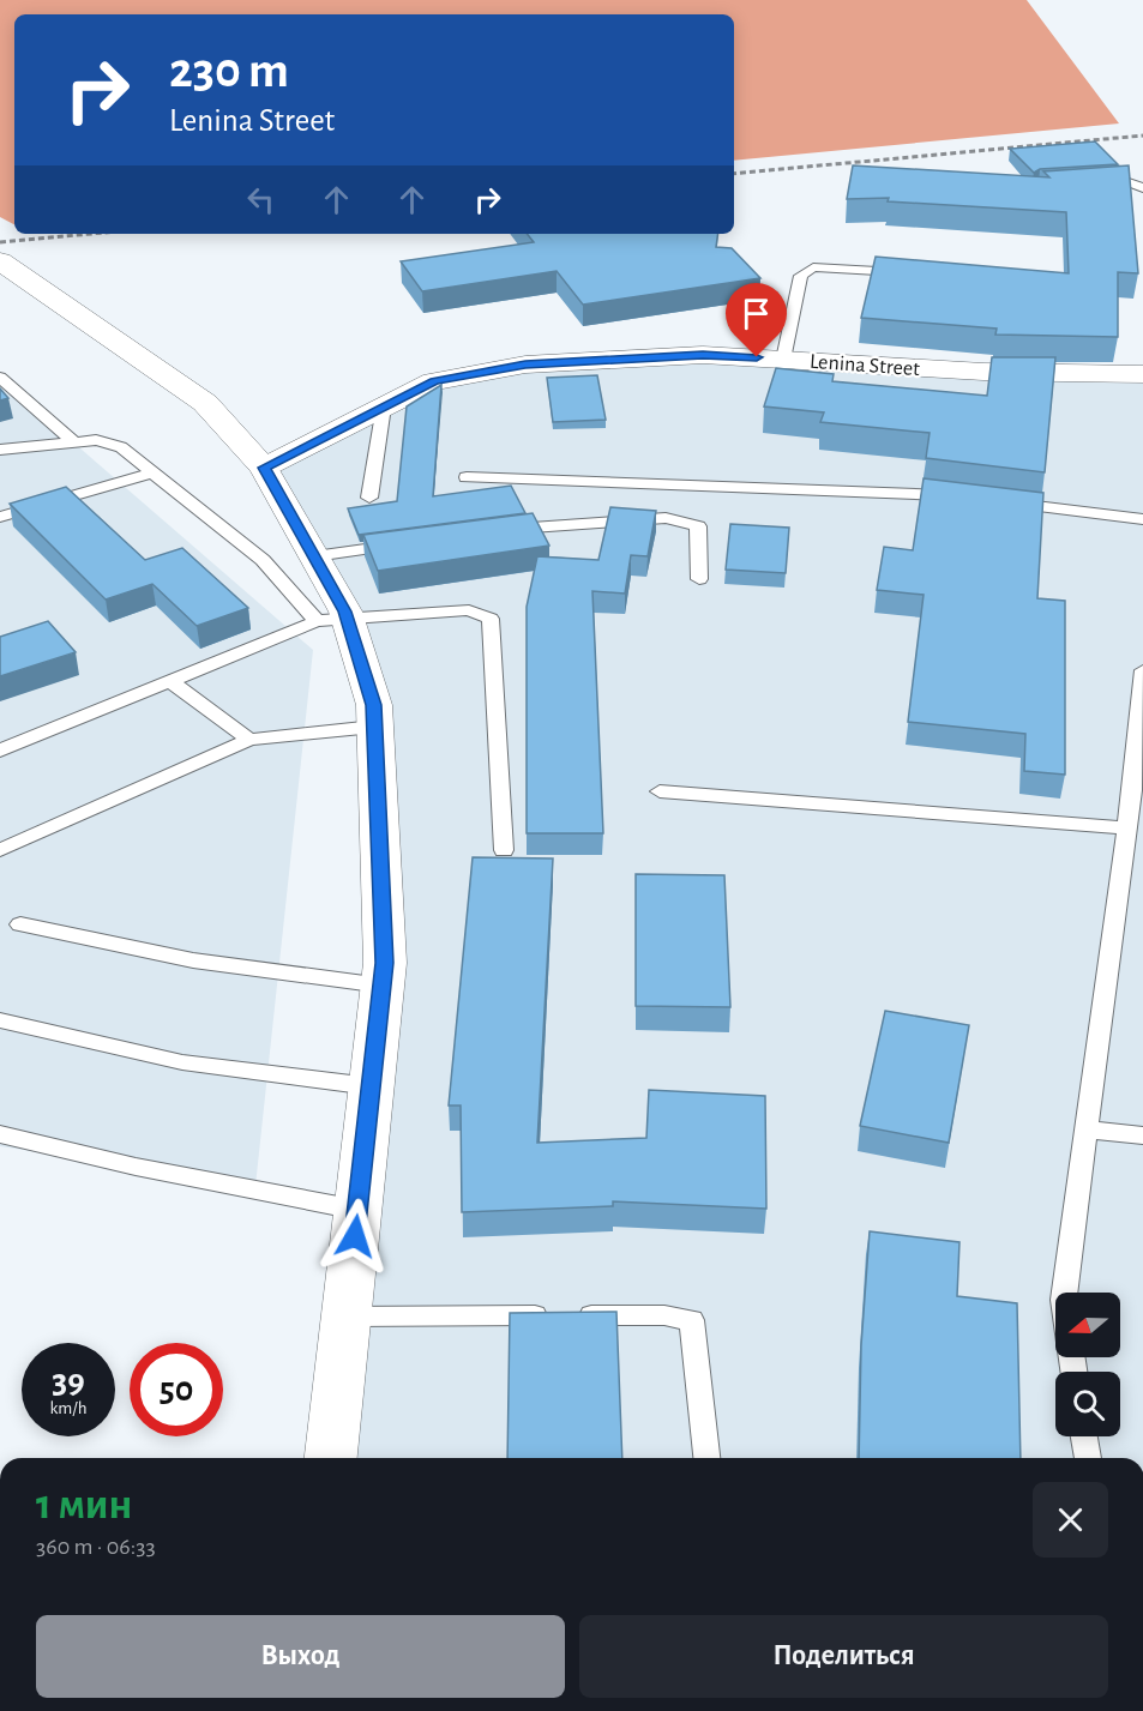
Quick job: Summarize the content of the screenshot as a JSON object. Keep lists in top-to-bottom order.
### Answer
{
  "streets": {
    "main road": ["Lenina Street"]
  },
  "north": "left",
  "page": {
    "turn": ["230 m", "Lenina Street"],
    "speed": "39 km/h",
    "limit": "50",
    "heading": ["1 мин", "360 m · 06:33"],
    "buttons": ["Выход", "Поделиться"]
  }
}
